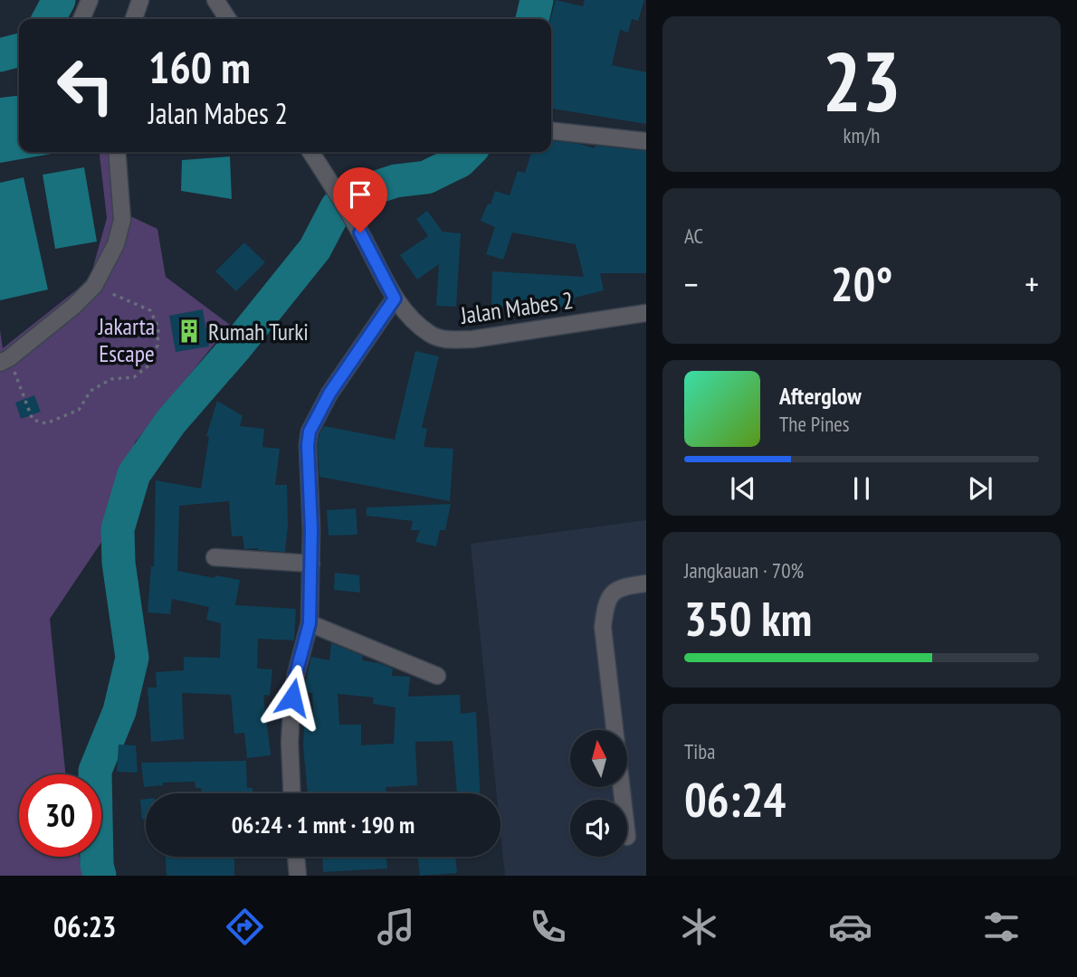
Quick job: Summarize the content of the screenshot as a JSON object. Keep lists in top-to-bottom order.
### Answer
{
  "streets": {
    "street": ["Jalan Mabes 2"]
  },
  "parks": ["Jakarta Escape"],
  "places": {
    "building": ["Rumah Turki"]
  },
  "north": "top",
  "page": {
    "tile": [
      ["23", "km/h"],
      "AC",
      ["Jangkauan · 70%", "350 km"],
      ["Tiba", "06:24"]
    ],
    "turn": ["160 m", "Jalan Mabes 2"],
    "heat": ["−", "20°", "+"],
    "song": ["Afterglow", "The Pines"],
    "limit": "30",
    "trip": "06:24 · 1 mnt · 190 m",
    "tabs": "06:23"
  }
}
